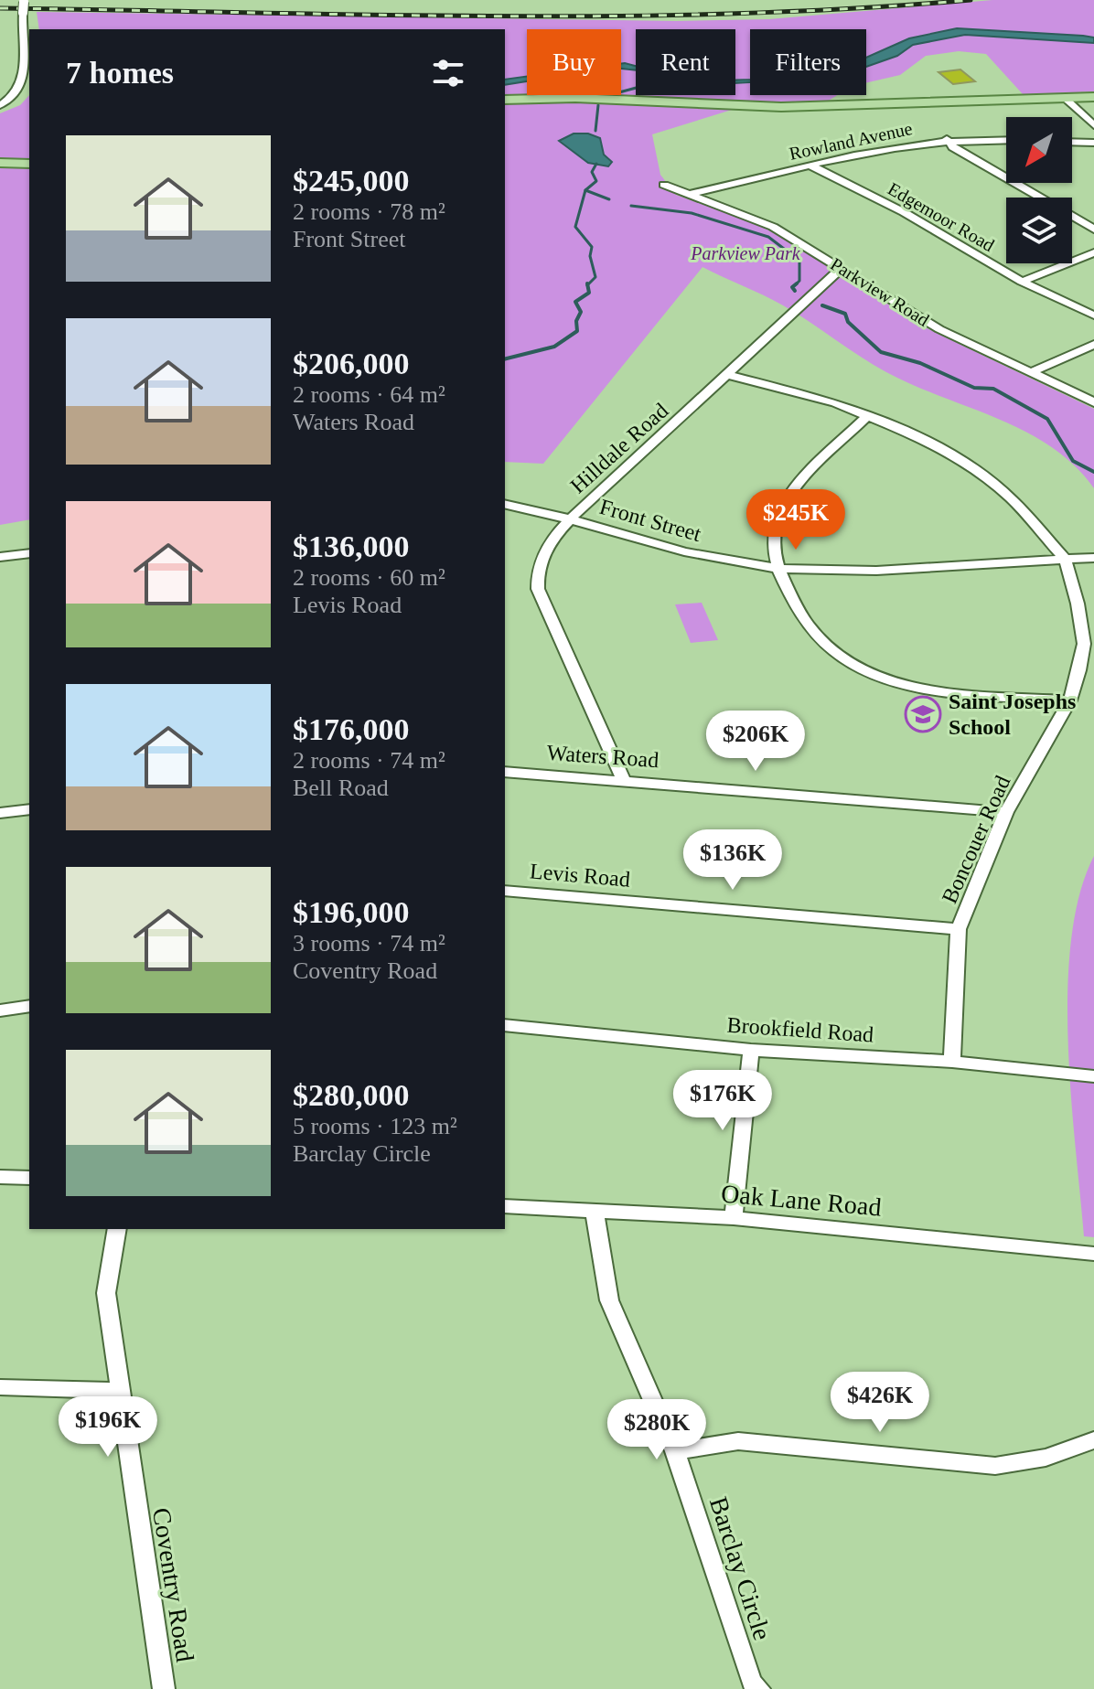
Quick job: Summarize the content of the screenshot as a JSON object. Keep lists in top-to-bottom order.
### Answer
{
  "streets": {
    "street": [
      "Rowland Avenue",
      "Edgemoor Road",
      "Parkview Road",
      "Hilldale Road",
      "Front Street",
      "Waters Road",
      "Boncouer Road",
      "Levis Road",
      "Brookfield Road",
      "Oak Lane Road",
      "Barclay Circle",
      "Coventry Road"
    ]
  },
  "crossings": [
    ["Rowland Avenue", "Edgemoor Road"],
    ["Rowland Avenue", "Parkview Road"],
    ["Parkview Road", "Hilldale Road"],
    ["Hilldale Road", "Front Street"],
    ["Hilldale Road", "Waters Road"],
    ["Hilldale Road", "Boncouer Road"],
    ["Front Street", "Boncouer Road"],
    ["Waters Road", "Boncouer Road"],
    ["Boncouer Road", "Levis Road"],
    ["Boncouer Road", "Brookfield Road"],
    ["Oak Lane Road", "Barclay Circle"]
  ],
  "parks": ["Parkview Park"],
  "places": {
    "school or university": ["Saint Josephs School"]
  },
  "north": "bottom left",
  "page": {
    "chip": ["Buy", "Rent", "Filters"],
    "heading": "7 homes",
    "list": [
      {
        "name": "$245,000",
        "note": "2 rooms · 78 m² · Front Street"
      },
      {
        "name": "$206,000",
        "note": "2 rooms · 64 m² · Waters Road"
      },
      {
        "name": "$136,000",
        "note": "2 rooms · 60 m² · Levis Road"
      },
      {
        "name": "$176,000",
        "note": "2 rooms · 74 m² · Bell Road"
      },
      {
        "name": "$196,000",
        "note": "3 rooms · 74 m² · Coventry Road"
      },
      {
        "name": "$280,000",
        "note": "5 rooms · 123 m² · Barclay Circle"
      }
    ],
    "price": [
      "$245K",
      "$206K",
      "$136K",
      "$176K",
      "$426K",
      "$196K",
      "$280K"
    ]
  }
}
